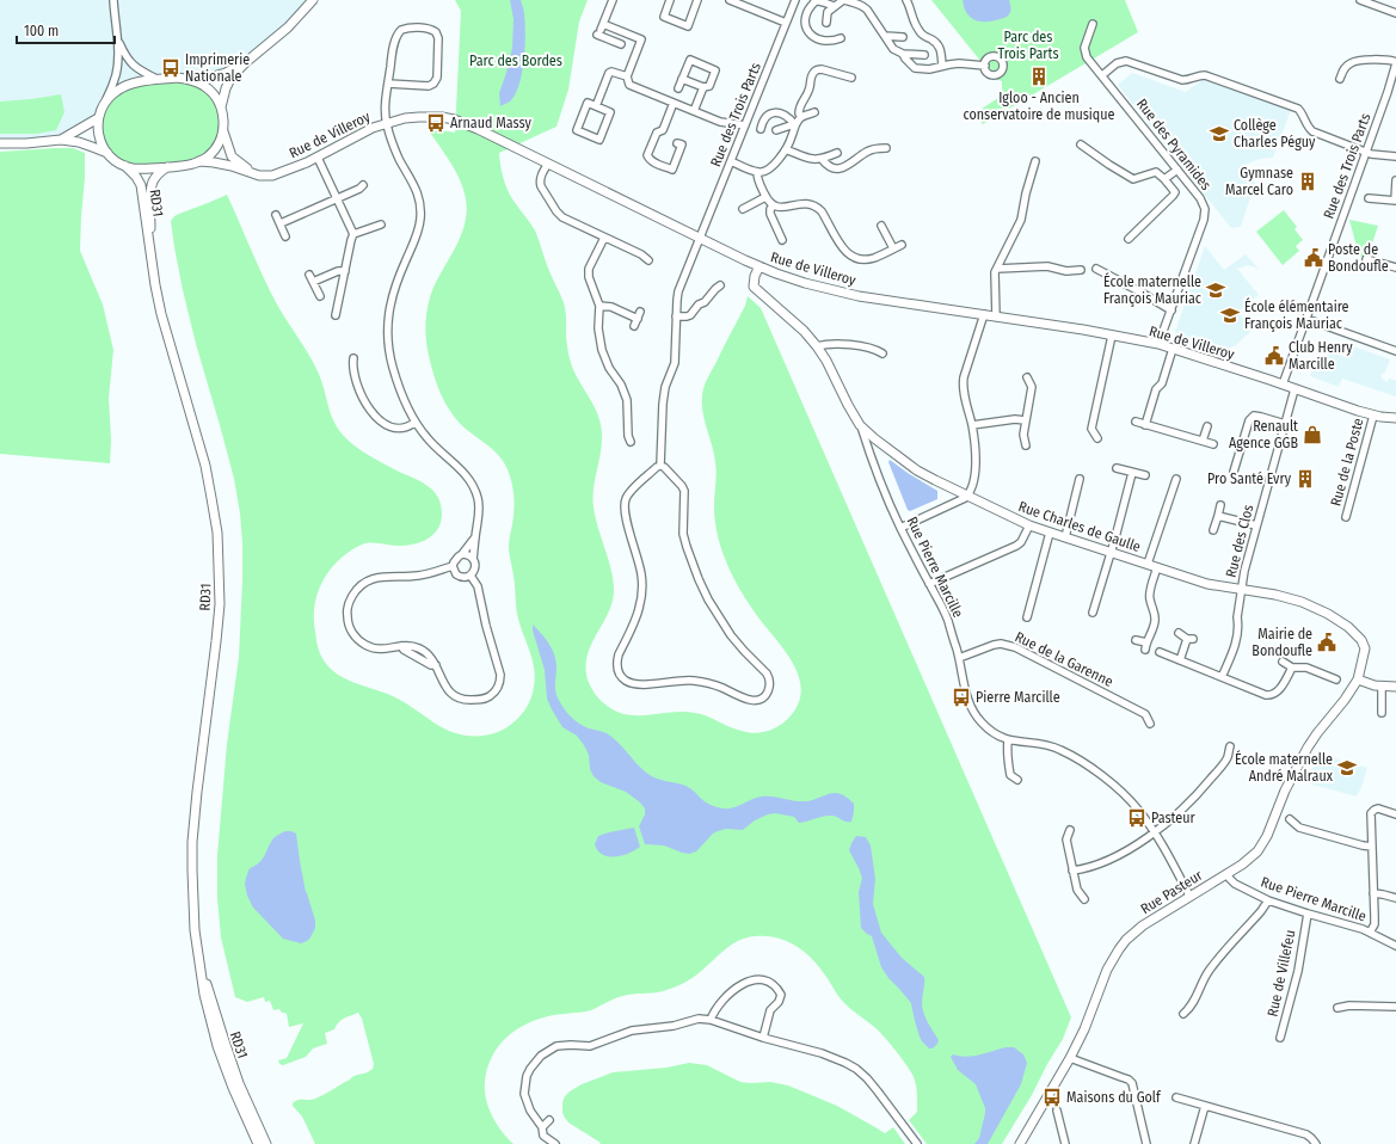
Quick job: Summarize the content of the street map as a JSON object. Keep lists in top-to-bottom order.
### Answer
{
  "streets": {
    "street": [
      "Rue des Trois Parts",
      "Rue de Villeroy",
      "Rue des Pyramides",
      "RD31",
      "Rue de la Poste",
      "Rue Charles de Gaulle",
      "Rue des Clos",
      "Rue Pierre Marcille",
      "Rue de la Garenne",
      "Rue Pasteur",
      "Rue de Villefeu"
    ]
  },
  "crossings": [
    ["Rue des Trois Parts", "Rue de Villeroy"],
    ["Rue de Villeroy", "Rue des Pyramides"],
    ["Rue de Villeroy", "RD31"],
    ["Rue de Villeroy", "Rue de la Poste"],
    ["Rue de Villeroy", "Rue Charles de Gaulle"],
    ["Rue de Villeroy", "Rue des Clos"],
    ["Rue Charles de Gaulle", "Rue des Clos"],
    ["Rue Charles de Gaulle", "Rue Pierre Marcille"],
    ["Rue Charles de Gaulle", "Rue Pasteur"],
    ["Rue Pierre Marcille", "Rue de la Garenne"],
    ["Rue Pierre Marcille", "Rue Pasteur"],
    ["Rue Pierre Marcille", "Rue de Villefeu"]
  ],
  "parks": ["Parc des Trois Parts", "Parc des Bordes"],
  "places": {
    "bus stop": [
      "Imprimerie Nationale",
      "Arnaud Massy",
      "Pierre Marcille",
      "Pasteur",
      "Maisons du Golf"
    ],
    "building": ["Igloo - Ancien conservatoire de musique", "Gymnase Marcel Caro", "Pro Santé Evry"],
    "school or university": [
      "Collège Charles Péguy",
      "École maternelle François Mauriac",
      "École élémentaire François Mauriac",
      "École maternelle André Malraux"
    ],
    "public building": ["Poste de Bondoufle", "Club Henry Marcille", "Mairie de Bondoufle"],
    "shop": ["Renault Agence GGB"]
  },
  "scale_bar": "100 m"
}
